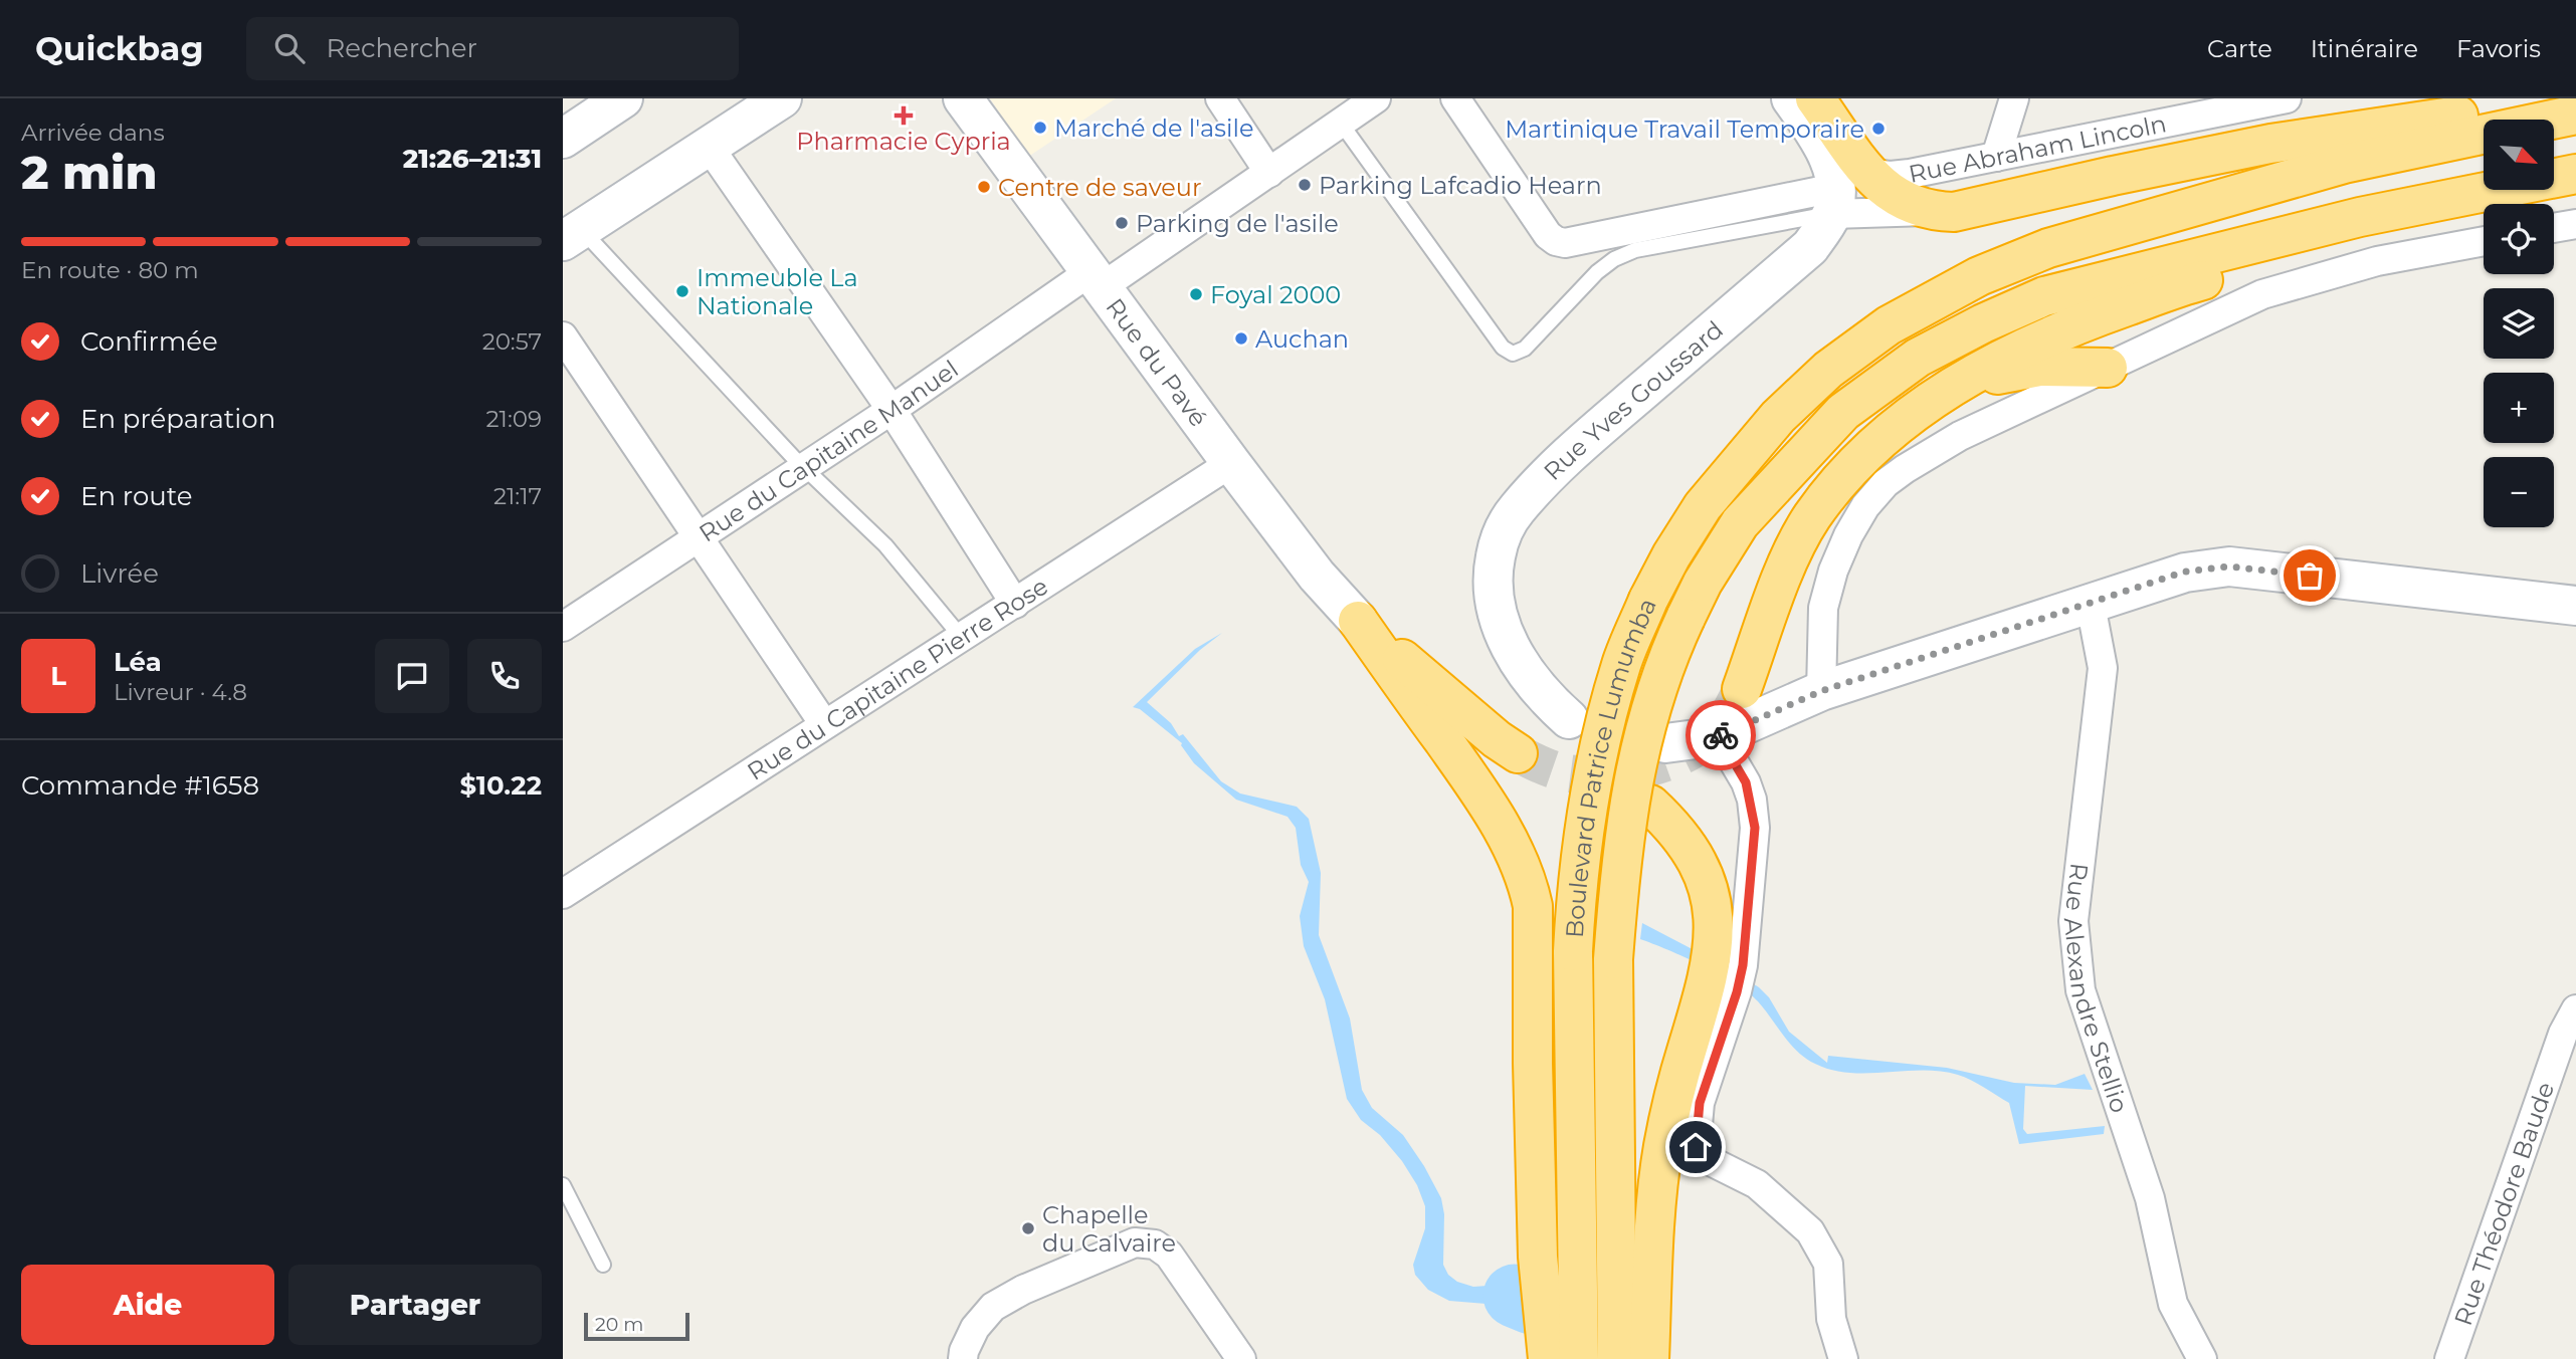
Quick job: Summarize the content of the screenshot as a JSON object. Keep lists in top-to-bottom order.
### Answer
{
  "streets": {
    "highway": ["Boulevard Patrice Lumumba"],
    "main road": ["Rue du Pavé", "Rue Yves Goussard"],
    "street": [
      "Rue Abraham Lincoln",
      "Rue du Capitaine Manuel",
      "Rue du Capitaine Pierre Rose",
      "Rue Alexandre Stellio",
      "Rue Théodore Baude"
    ]
  },
  "crossings": [
    ["Rue Abraham Lincoln", "Rue Yves Goussard"],
    ["Rue du Pavé", "Rue du Capitaine Manuel"],
    ["Rue du Pavé", "Rue du Capitaine Pierre Rose"]
  ],
  "places": {
    "health": ["Pharmacie Cypria"],
    "other": [
      "Marché de l'asile",
      "Martinique Travail Temporaire",
      "Parking Lafcadio Hearn",
      "Centre de saveur",
      "Parking de l'asile",
      "Immeuble La Nationale",
      "Foyal 2000",
      "Auchan",
      "Chapelle du Calvaire"
    ]
  },
  "scale_bar": "20 m",
  "north": "bottom right",
  "page": {
    "header": "Quickbag",
    "search": "Rechercher",
    "nav": ["Carte", "Itinéraire", "Favoris"],
    "heading": ["2 min", "Arrivée dans", "21:26–21:31"],
    "panel": [
      "Léa",
      "Livreur · 4.8",
      "Commande #1658",
      "$10.22"
    ],
    "map_buttons": ["+", "−"],
    "bar": "En route · 80 m",
    "list": [
      ["Confirmée", "20:57"],
      ["En préparation", "21:09"],
      ["En route", "21:17"],
      "Livrée"
    ],
    "round": "L",
    "buttons": ["Aide", "Partager"],
    "scale": "20 m"
  }
}
